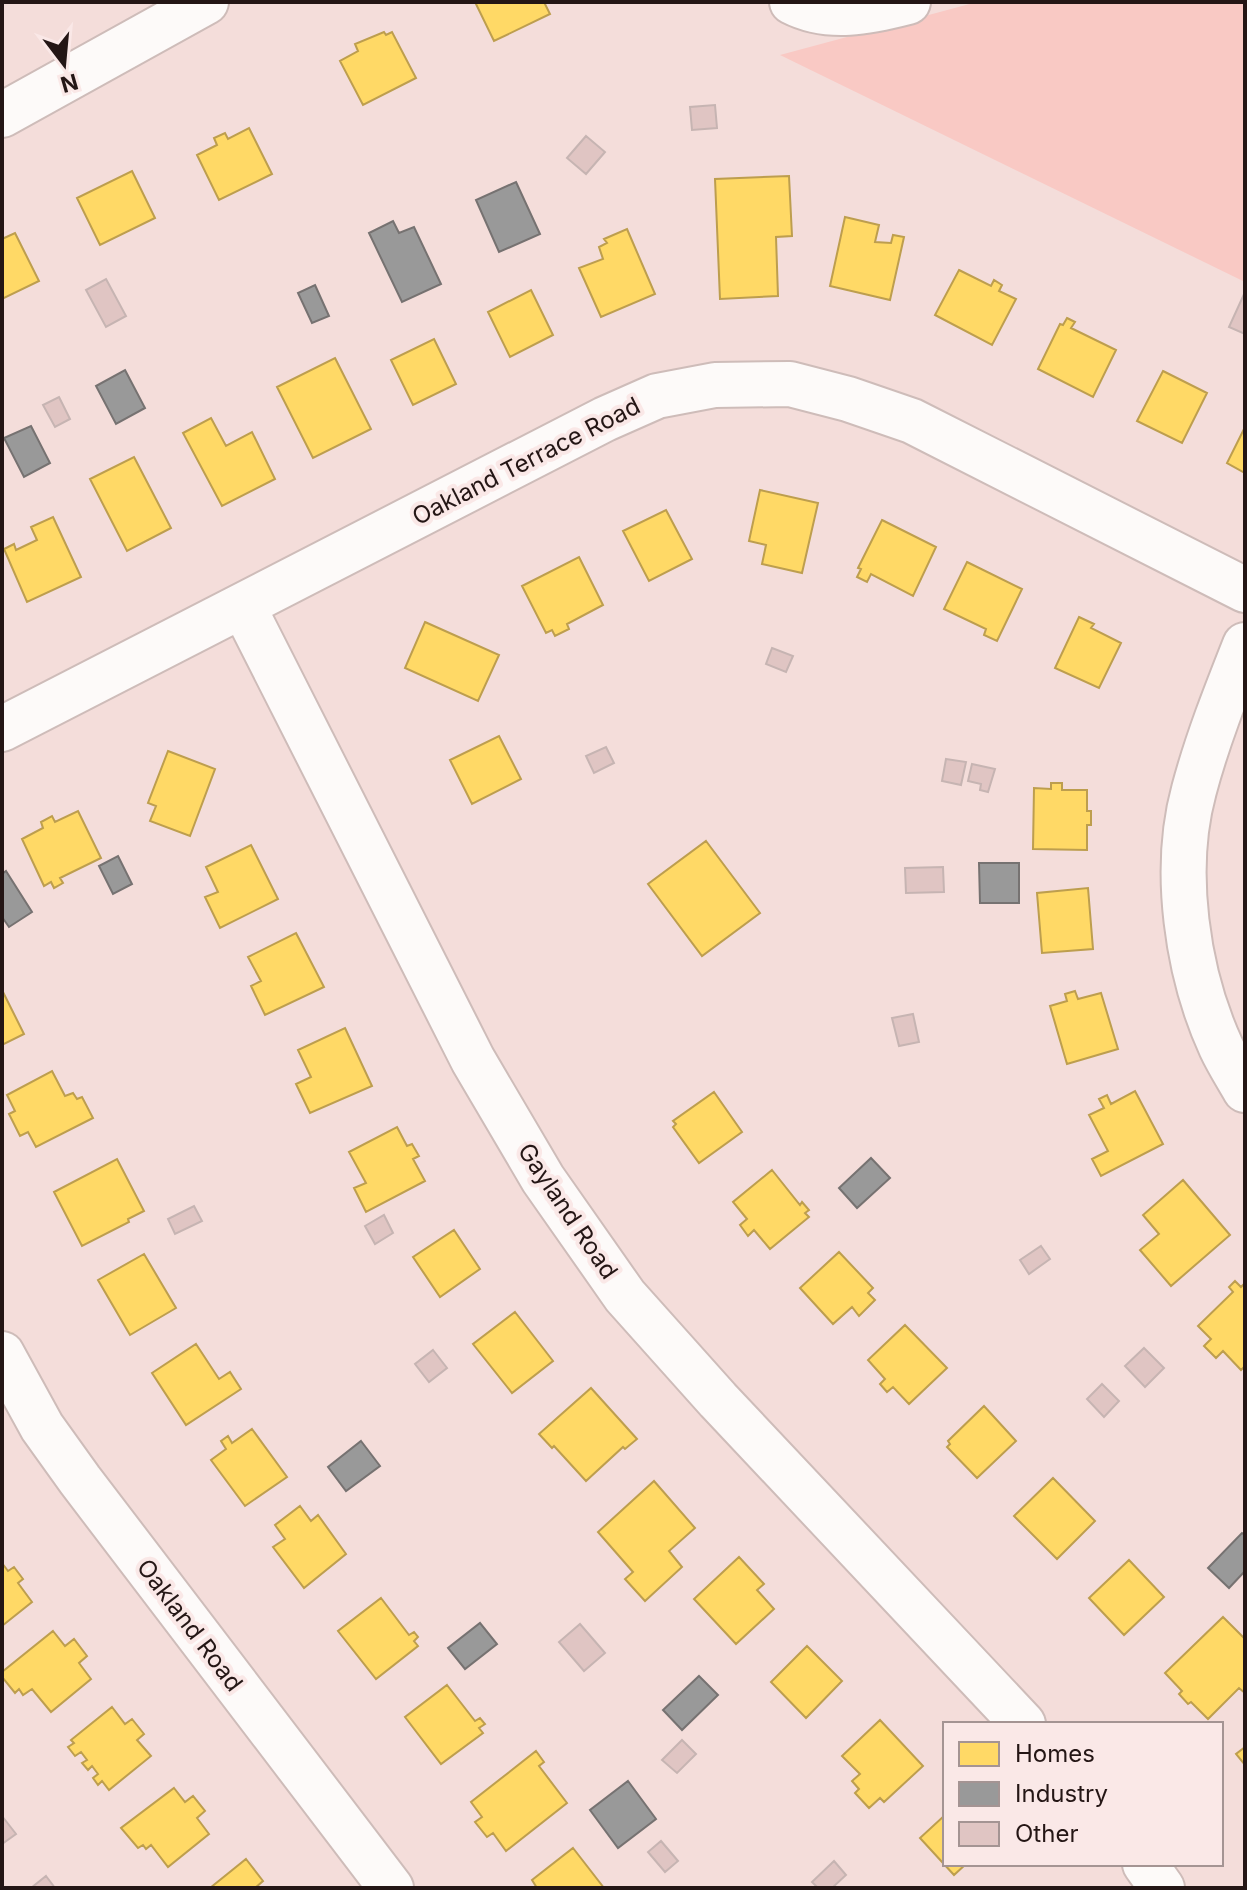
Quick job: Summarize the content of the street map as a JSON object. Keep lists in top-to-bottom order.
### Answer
{
  "streets": {
    "street": ["Oakland Terrace Road", "Gayland Road", "Oakland Road"]
  },
  "crossings": [
    ["Oakland Terrace Road", "Gayland Road"]
  ],
  "legend": ["Homes", "Industry", "Other"],
  "north": "bottom"
}
